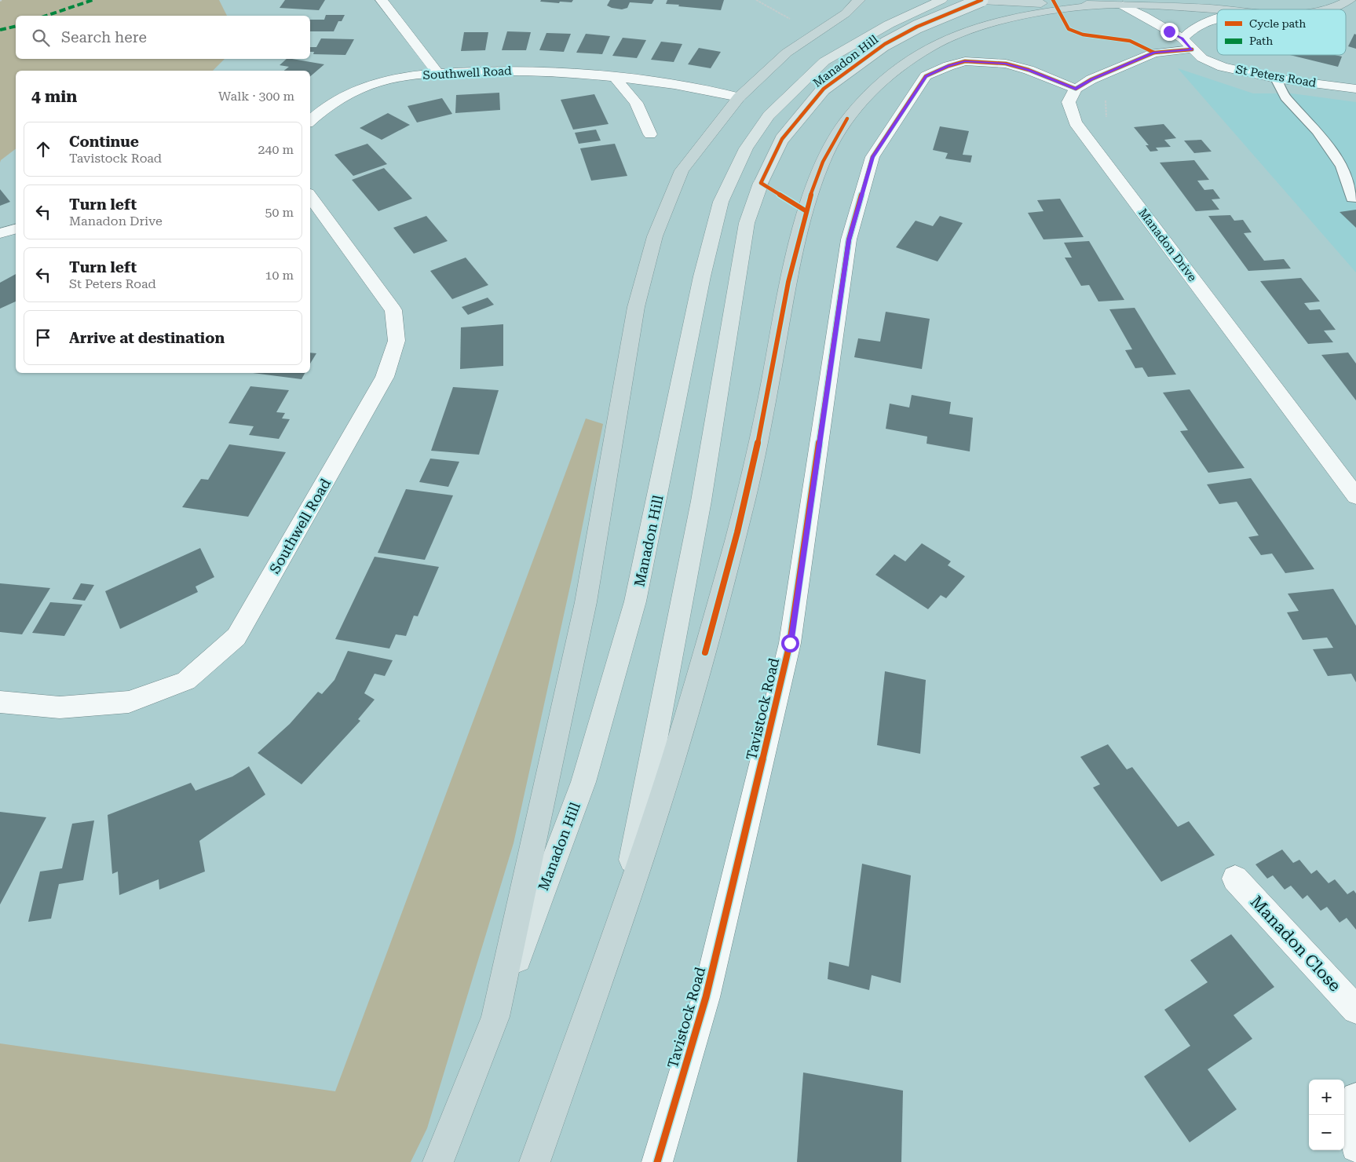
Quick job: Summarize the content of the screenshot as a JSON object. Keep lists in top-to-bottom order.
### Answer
{
  "streets": {
    "highway": ["Manadon Hill"],
    "street": [
      "Southwell Road",
      "St Peters Road",
      "Manadon Drive",
      "Tavistock Road",
      "Manadon Close"
    ]
  },
  "crossings": [
    ["Manadon Drive", "Tavistock Road"]
  ],
  "legend": ["Cycle path", "Path"],
  "page": {
    "search": "Search here",
    "heading": ["4 min", "Walk · 300 m"],
    "list": [
      ["Continue", "Tavistock Road", "240 m"],
      ["Turn left", "Manadon Drive", "50 m"],
      ["Turn left", "St Peters Road", "10 m"],
      "Arrive at destination"
    ],
    "map_buttons": ["+", "−"]
  }
}
